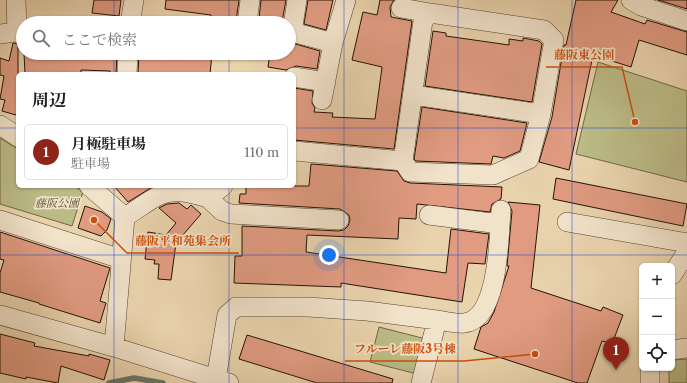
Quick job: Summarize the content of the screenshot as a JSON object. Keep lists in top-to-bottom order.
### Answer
{
  "parks": ["藤阪公園"],
  "places": ["藤阪東公園", "藤阪平和苑集会所", "フルーレ藤阪3号棟"],
  "page": {
    "search": "ここで検索",
    "heading": "周辺",
    "list": [
      {
        "mark": "1",
        "name": "月極駐車場",
        "note": "駐車場",
        "value": "110 m"
      }
    ],
    "map_buttons": ["+", "−"],
    "pins": "1"
  }
}
